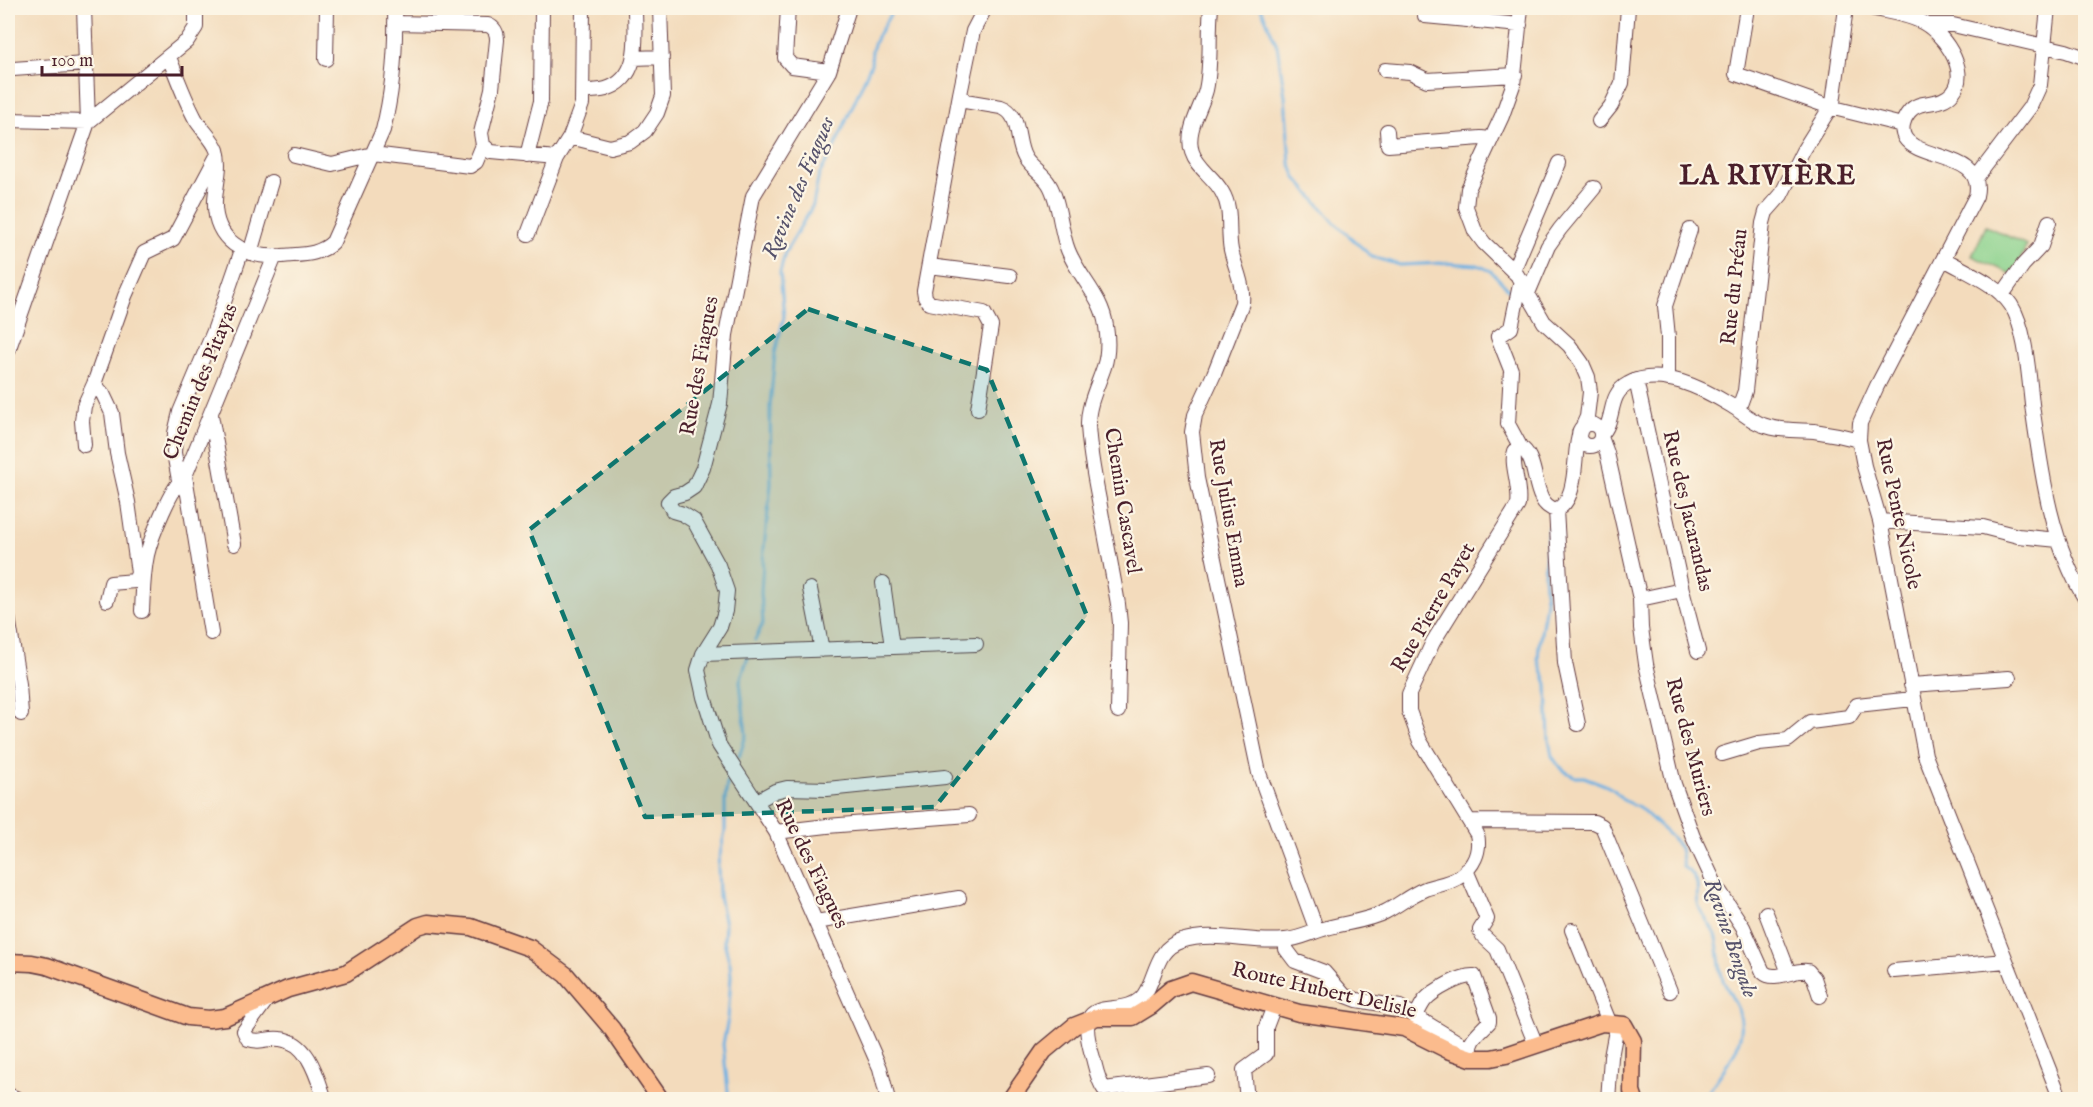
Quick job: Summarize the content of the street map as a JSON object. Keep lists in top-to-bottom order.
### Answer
{
  "streets": {
    "main road": ["Route Hubert Delisle"],
    "street": [
      "Rue du Préau",
      "Rue des Fiagues",
      "Chemin des Pitayas",
      "Chemin Cascavel",
      "Rue des Jacarandas",
      "Rue Julius Emma",
      "Rue Pente Nicole",
      "Rue Pierre Payet",
      "Rue des Muriers"
    ]
  },
  "districts": ["LA RIVIÈRE"],
  "water": ["Ravine des Fiagues", "Ravine Bengale"],
  "scale_bar": "100 m"
}
